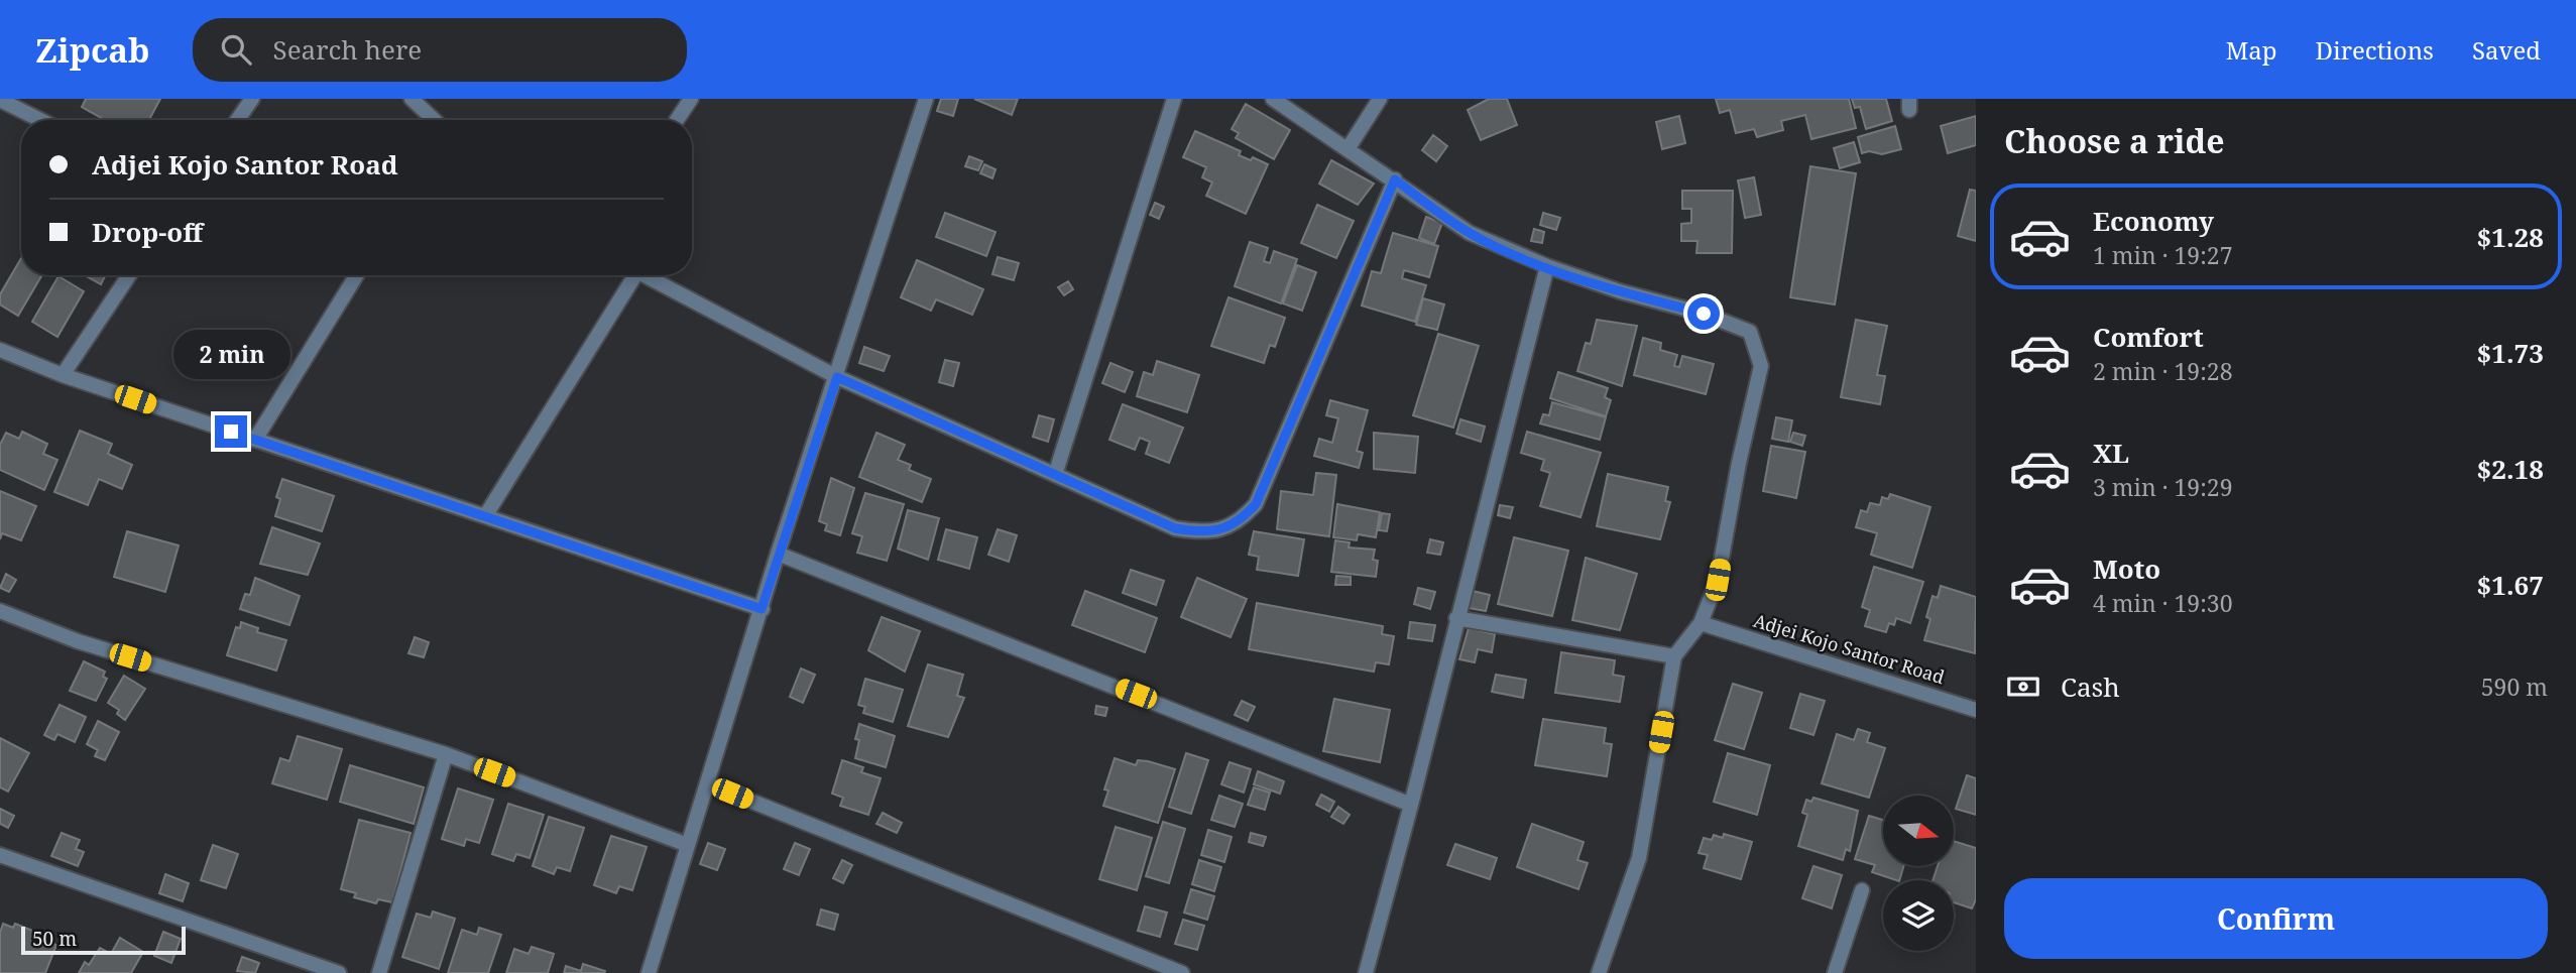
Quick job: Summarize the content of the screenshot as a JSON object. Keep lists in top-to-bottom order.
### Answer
{
  "streets": {
    "street": ["Adjei Kojo Santor Road"]
  },
  "scale_bar": "50 m",
  "north": "right",
  "page": {
    "header": "Zipcab",
    "search": "Search here",
    "nav": ["Map", "Directions", "Saved"],
    "heading": "Choose a ride",
    "banner": ["Adjei Kojo Santor Road", "Drop-off"],
    "list": [
      {
        "name": "Economy",
        "note": "1 min · 19:27",
        "value": "$1.28"
      },
      {
        "name": "Comfort",
        "note": "2 min · 19:28",
        "value": "$1.73"
      },
      {
        "name": "XL",
        "note": "3 min · 19:29",
        "value": "$2.18"
      },
      {
        "name": "Moto",
        "note": "4 min · 19:30",
        "value": "$1.67"
      }
    ],
    "bubble": "2 min",
    "pay": ["Cash", "590 m"],
    "buttons": "Confirm",
    "scale": "50 m"
  }
}
